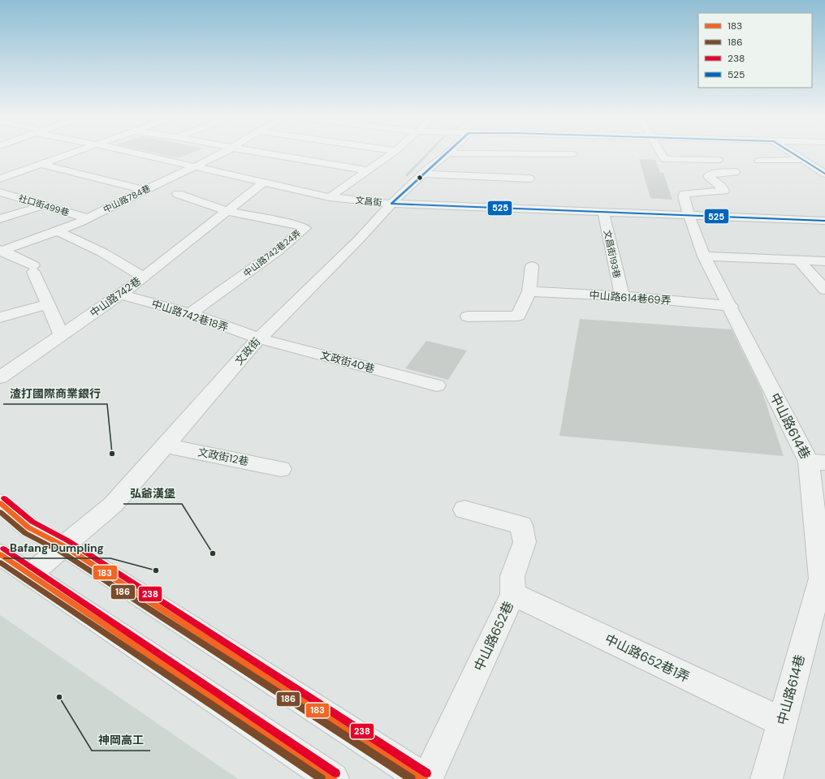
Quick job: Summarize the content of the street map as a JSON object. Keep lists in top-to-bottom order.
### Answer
{
  "streets": {
    "street": [
      "中山路784巷",
      "文昌街",
      "社口街499巷",
      "中山路742巷24弄",
      "文昌街193巷",
      "中山路742巷",
      "中山路614巷69弄",
      "中山路742巷18弄",
      "文政街",
      "文政街40巷",
      "中山路614巷",
      "文政街12巷",
      "中山路652巷",
      "中山路652巷1弄"
    ]
  },
  "crossings": [
    ["中山路784巷", "文昌街"],
    ["中山路784巷", "社口街499巷"],
    ["文昌街", "文昌街193巷"],
    ["文昌街", "中山路742巷"],
    ["文昌街", "文政街"],
    ["文昌街", "中山路614巷"],
    ["中山路742巷24弄", "中山路742巷"],
    ["中山路742巷24弄", "中山路742巷18弄"],
    ["文昌街193巷", "中山路614巷69弄"],
    ["中山路742巷", "中山路742巷18弄"],
    ["中山路614巷69弄", "中山路614巷"],
    ["中山路742巷18弄", "文政街"],
    ["中山路742巷18弄", "文政街40巷"],
    ["文政街", "文政街40巷"],
    ["文政街", "文政街12巷"],
    ["中山路614巷", "中山路652巷1弄"],
    ["中山路652巷", "中山路652巷1弄"]
  ],
  "places": [
    "渣打國際商業銀行",
    "弘爺漢堡",
    "Bafang Dumpling",
    "神岡高工"
  ],
  "lines": [
    "transit line 525",
    "transit line 238",
    "transit line 183",
    "transit line 186"
  ],
  "legend": [
    "183",
    "186",
    "238",
    "525"
  ]
}
